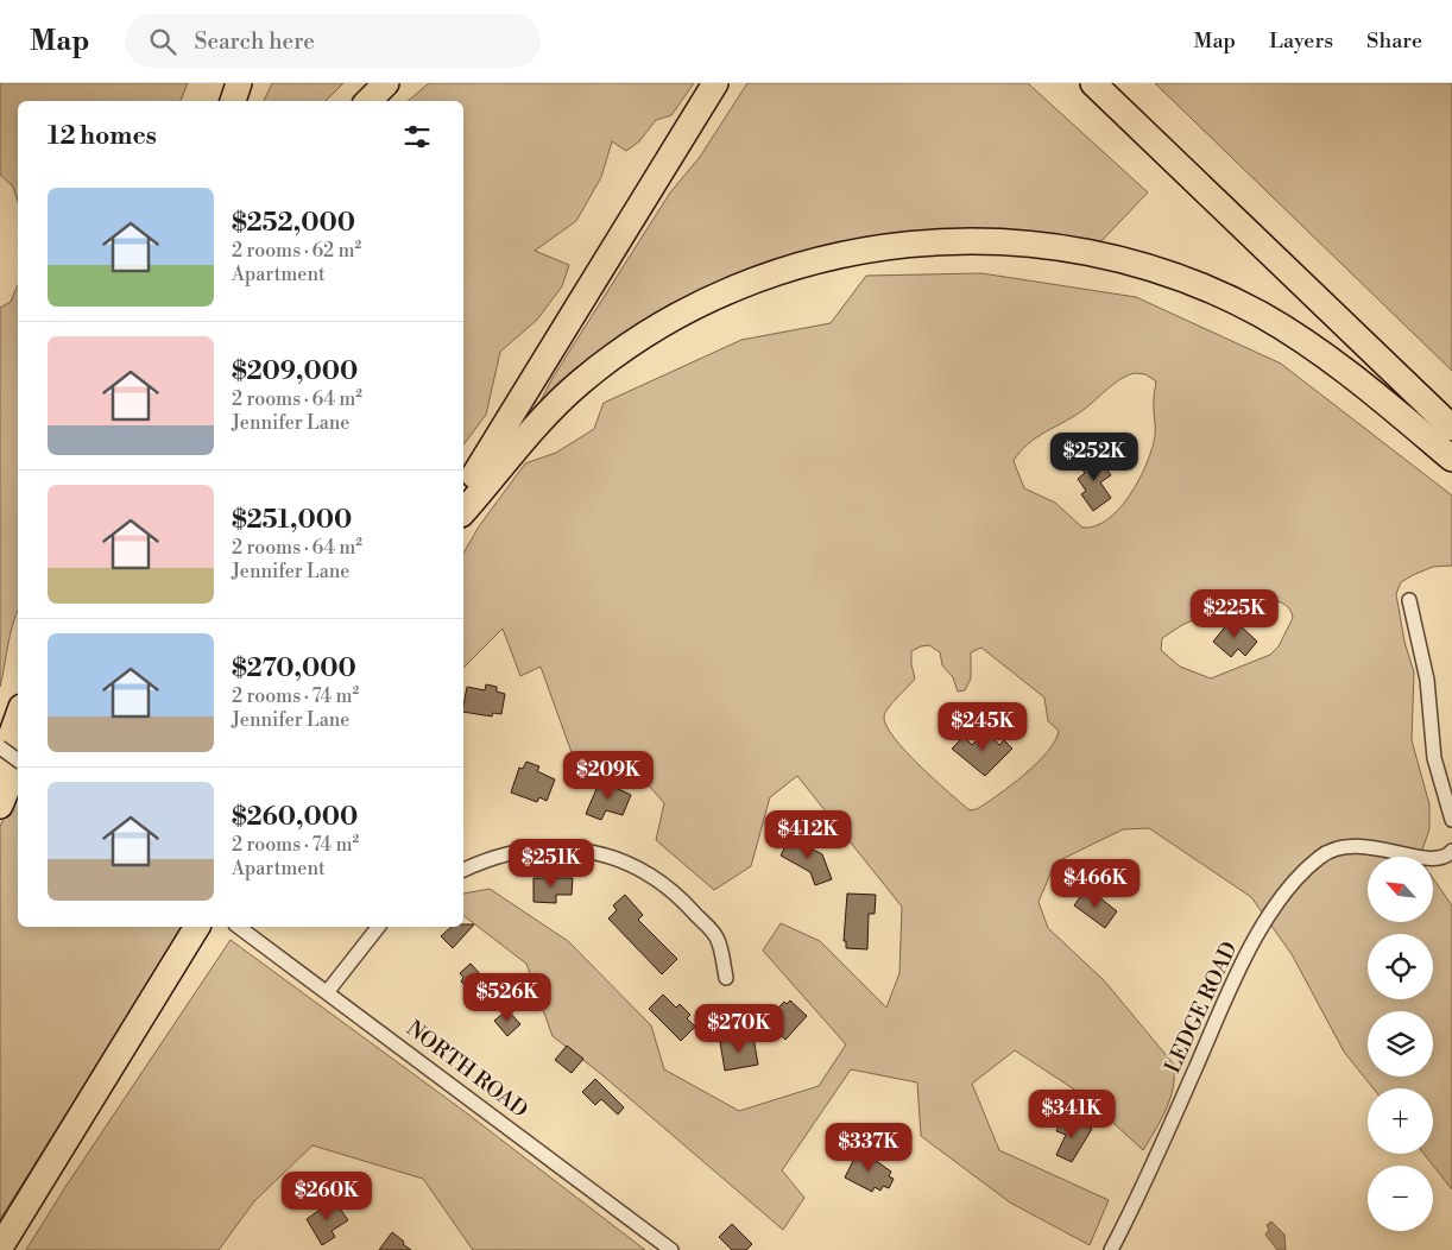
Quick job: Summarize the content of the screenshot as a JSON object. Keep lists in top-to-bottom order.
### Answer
{
  "streets": {
    "street": ["LEDGE ROAD", "NORTH ROAD"]
  },
  "north": "top left",
  "page": {
    "header": "Map",
    "search": "Search here",
    "nav": ["Map", "Layers", "Share"],
    "heading": "12 homes",
    "list": [
      {
        "name": "$252,000",
        "note": "2 rooms · 62 m² · Apartment"
      },
      {
        "name": "$209,000",
        "note": "2 rooms · 64 m² · Jennifer Lane"
      },
      {
        "name": "$251,000",
        "note": "2 rooms · 64 m² · Jennifer Lane"
      },
      {
        "name": "$270,000",
        "note": "2 rooms · 74 m² · Jennifer Lane"
      },
      {
        "name": "$260,000",
        "note": "2 rooms · 74 m² · Apartment"
      }
    ],
    "price": [
      "$252K",
      "$225K",
      "$245K",
      "$209K",
      "$412K",
      "$251K",
      "$466K",
      "$526K",
      "$270K",
      "$341K",
      "$337K",
      "$260K"
    ],
    "map_buttons": ["+", "−"]
  }
}
